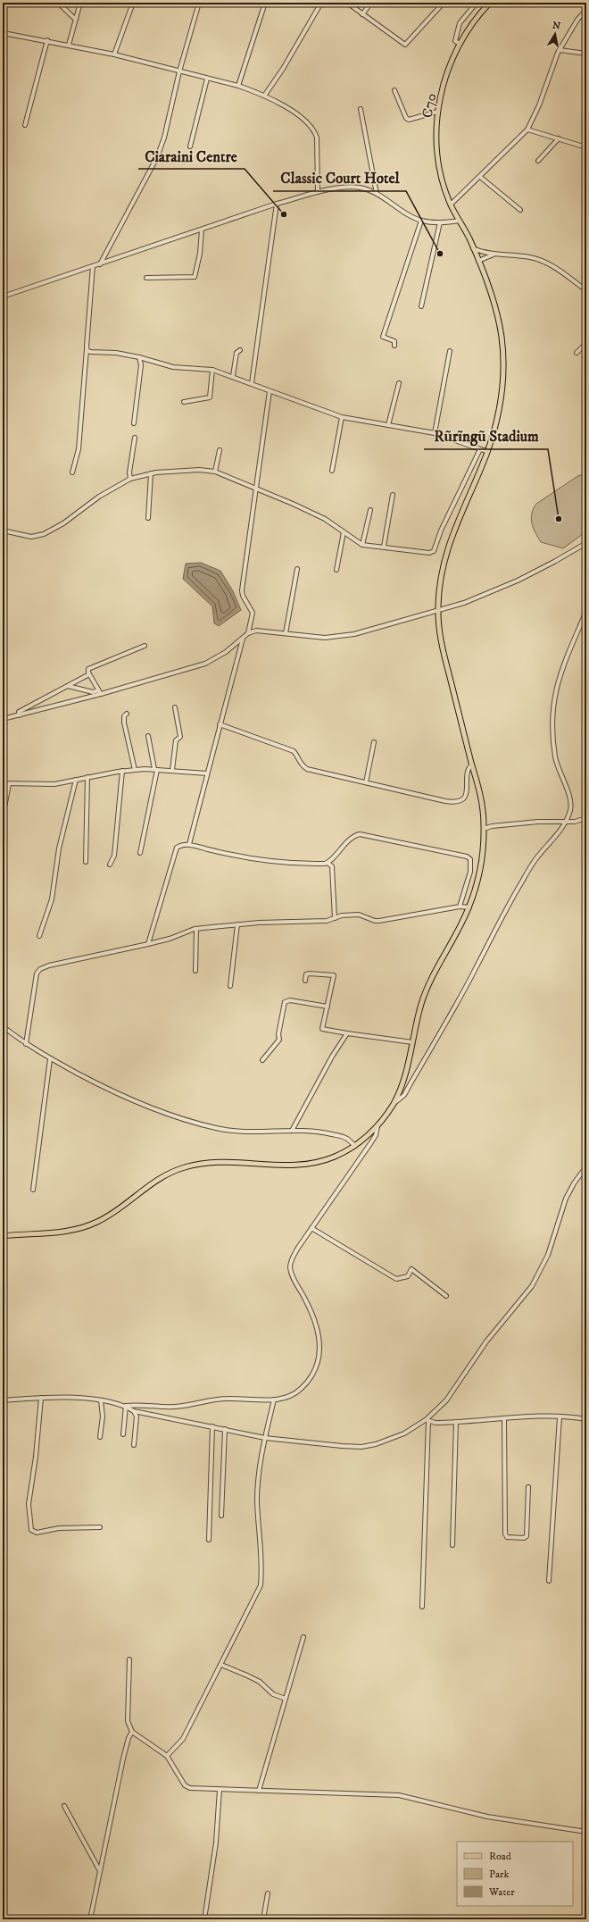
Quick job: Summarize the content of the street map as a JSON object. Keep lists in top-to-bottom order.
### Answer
{
  "streets": {
    "main road": ["C70"]
  },
  "places": ["Ciaraini Centre", "Classic Court Hotel", "Rũrĩngũ Stadium"],
  "legend": ["Road", "Park", "Water"],
  "north": "top"
}
